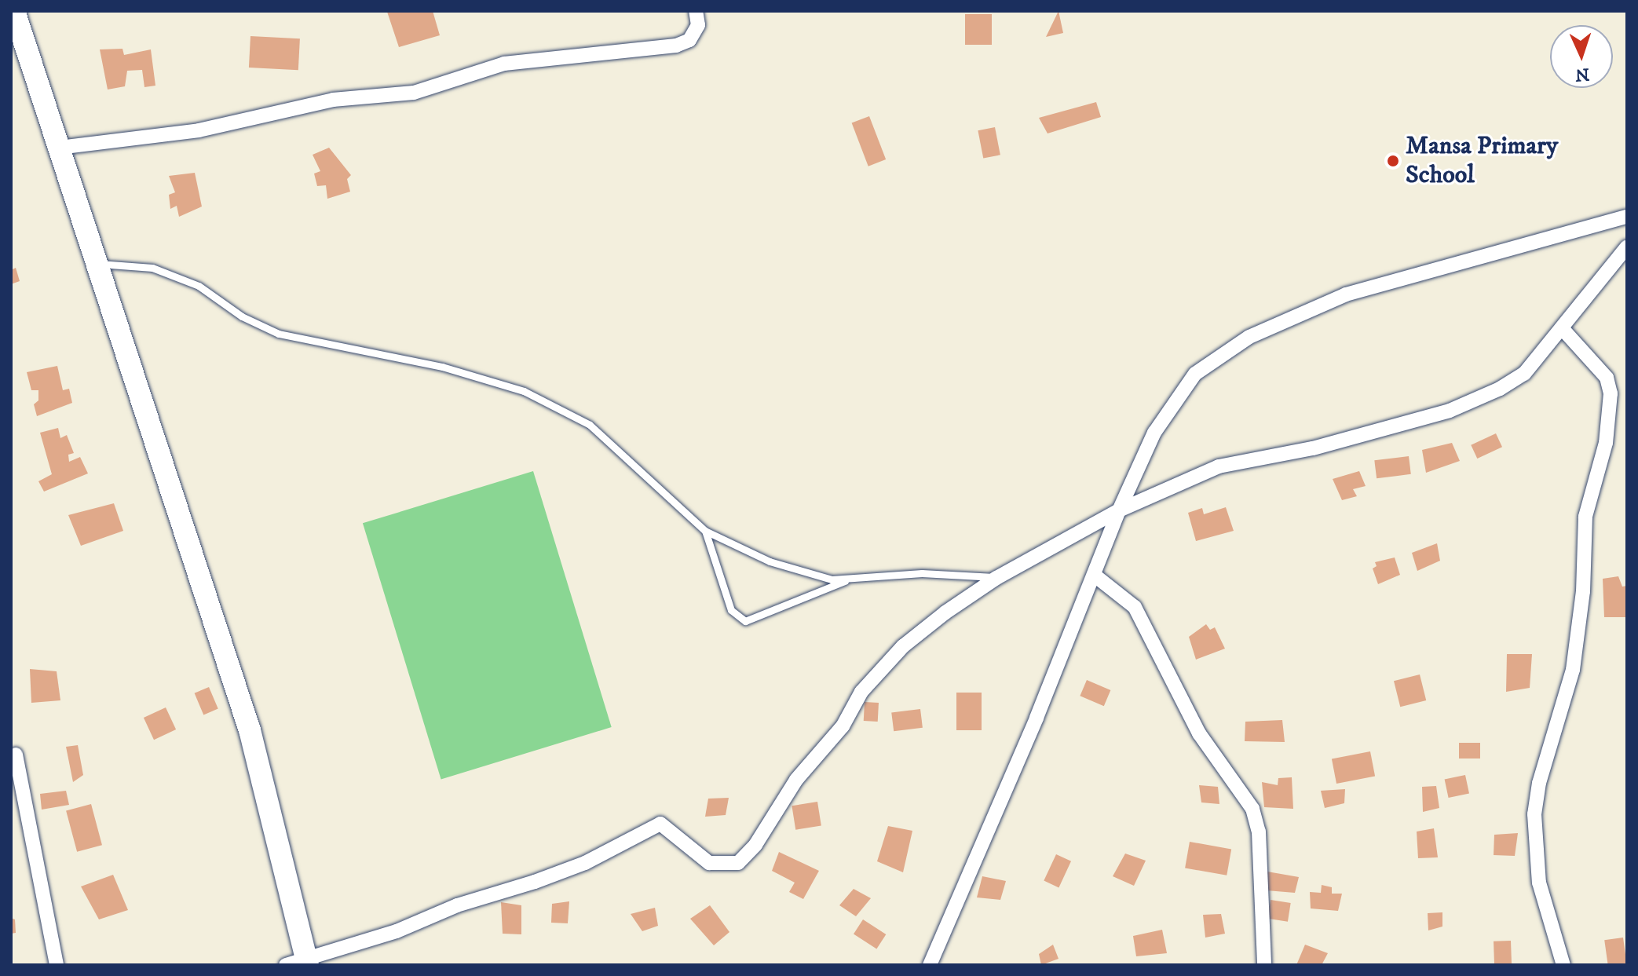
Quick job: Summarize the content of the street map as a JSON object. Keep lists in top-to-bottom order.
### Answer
{
  "places": ["Mansa Primary School"],
  "north": "bottom"
}
